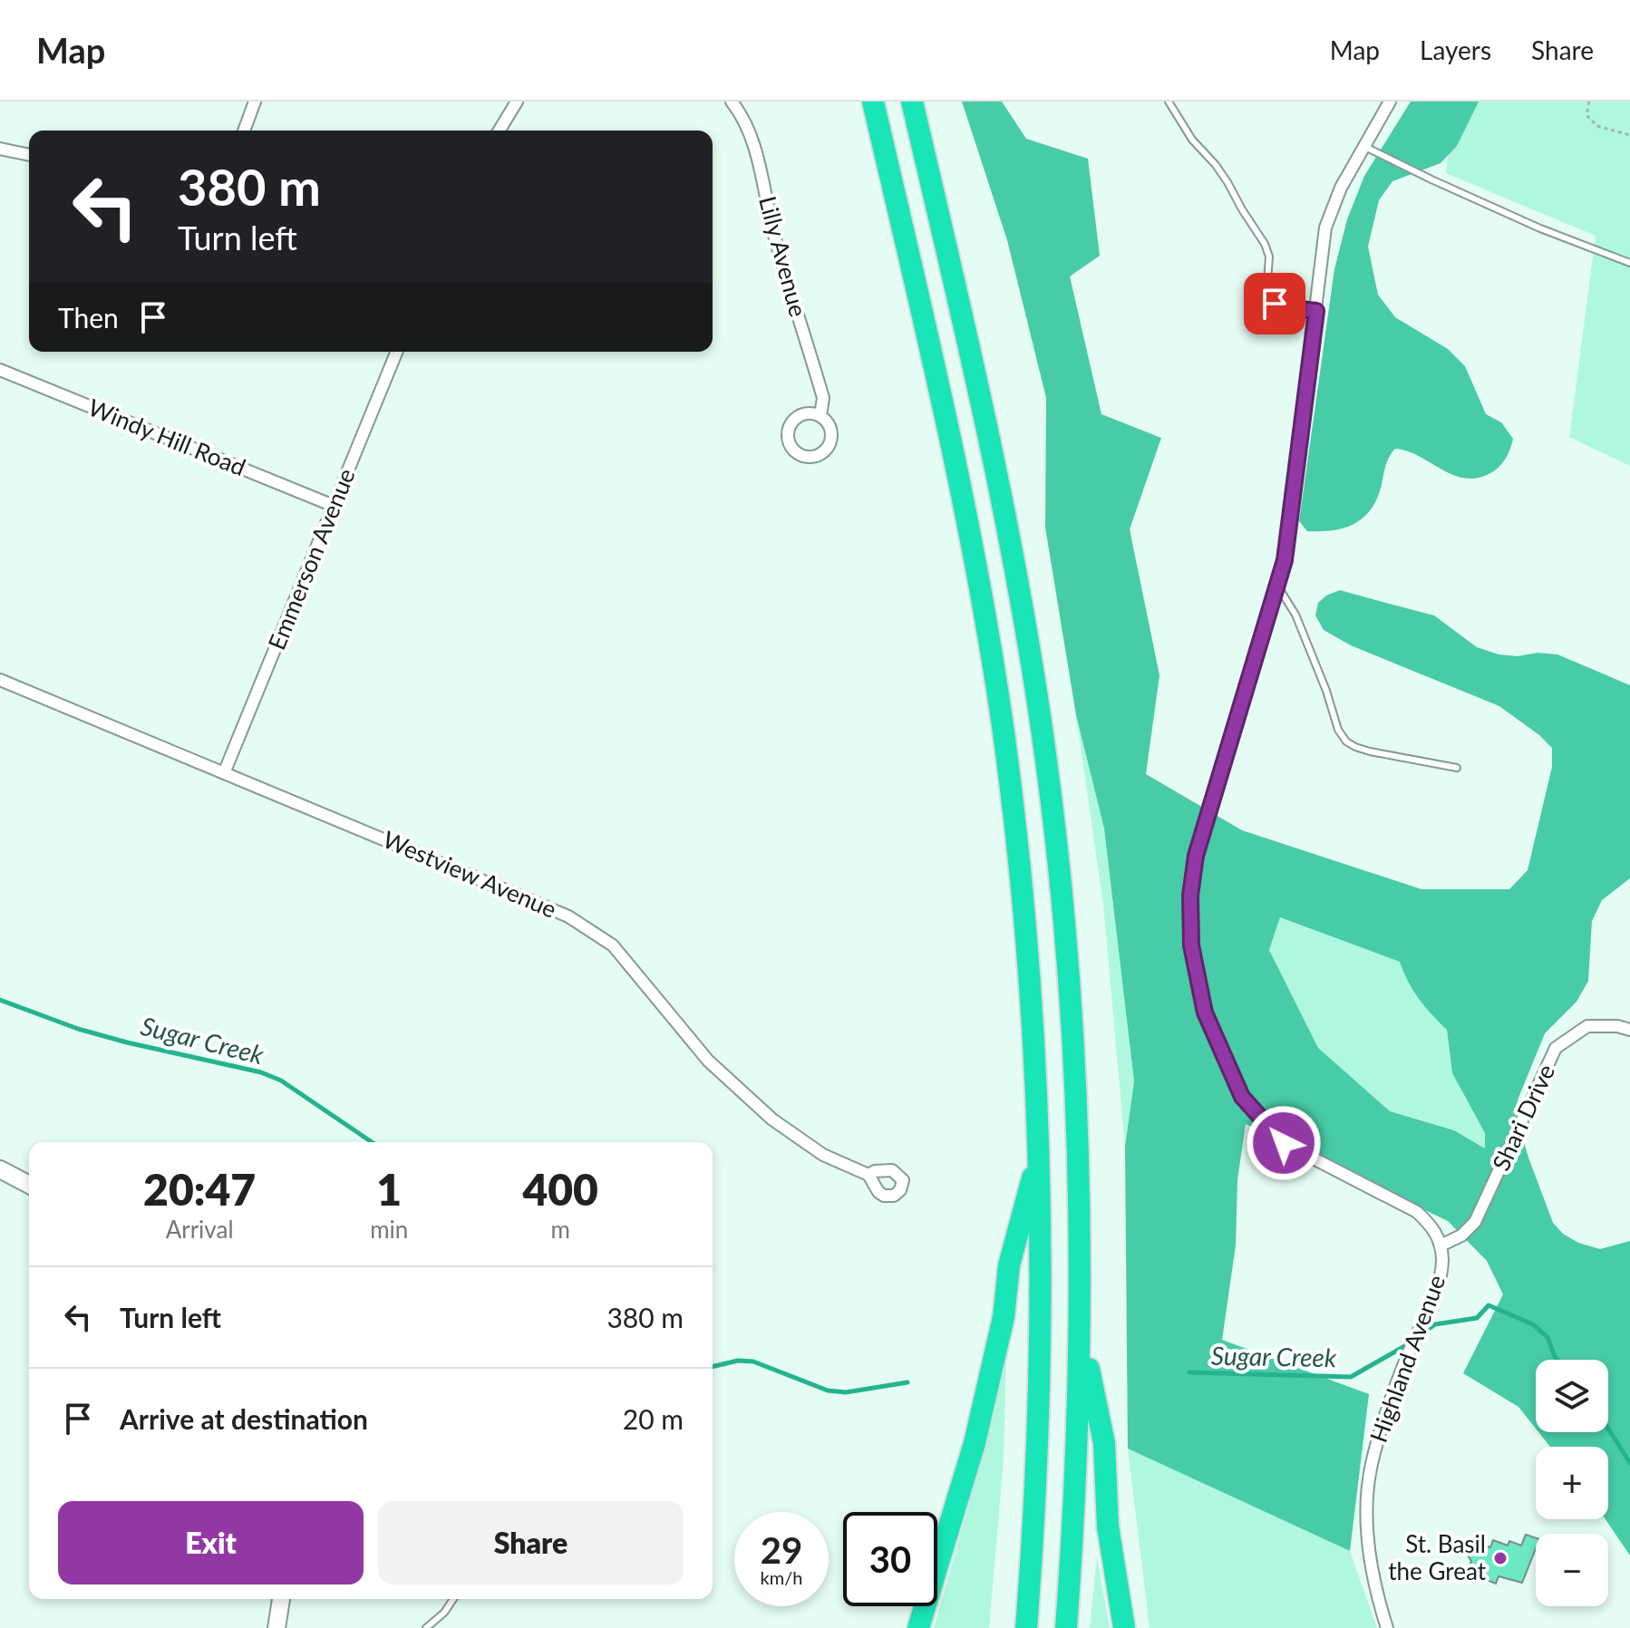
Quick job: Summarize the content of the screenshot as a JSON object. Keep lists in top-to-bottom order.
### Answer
{
  "streets": {
    "street": [
      "Lilly Avenue",
      "Windy Hill Road",
      "Emmerson Avenue",
      "Westview Avenue",
      "Shari Drive",
      "Highland Avenue"
    ]
  },
  "crossings": [
    ["Windy Hill Road", "Emmerson Avenue"],
    ["Emmerson Avenue", "Westview Avenue"],
    ["Shari Drive", "Highland Avenue"]
  ],
  "water": ["Sugar Creek"],
  "places": ["St. Basil the Great"],
  "page": {
    "header": "Map",
    "nav": ["Map", "Layers", "Share"],
    "turn": ["380 m", "Turn left"],
    "then": "Then",
    "eta": [
      "20:47",
      "Arrival",
      "1",
      "min",
      "400",
      "m"
    ],
    "list": [
      {
        "name": "Turn left",
        "value": "380 m"
      },
      {
        "name": "Arrive at destination",
        "value": "20 m"
      }
    ],
    "map_buttons": ["+", "−"],
    "buttons": ["Exit", "Share"],
    "speed": "29 km/h",
    "limit": "30"
  }
}
